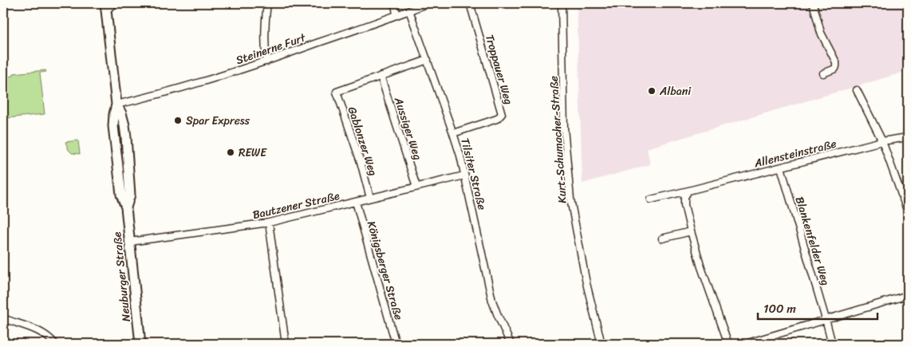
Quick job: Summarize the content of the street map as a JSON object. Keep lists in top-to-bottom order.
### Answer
{
  "streets": {
    "street": [
      "Steinerne Furt",
      "Troppauer Weg",
      "Aussiger Weg",
      "Kurt-Schumacher-Straße",
      "Gablonzer Weg",
      "Allensteinstraße",
      "Tilsiter Straße",
      "Bautzener Straße",
      "Blankenfelder Weg",
      "Königsberger Straße",
      "Neuburger Straße"
    ]
  },
  "crossings": [
    ["Steinerne Furt", "Tilsiter Straße"],
    ["Steinerne Furt", "Neuburger Straße"],
    ["Troppauer Weg", "Tilsiter Straße"],
    ["Aussiger Weg", "Gablonzer Weg"],
    ["Aussiger Weg", "Bautzener Straße"],
    ["Gablonzer Weg", "Bautzener Straße"],
    ["Allensteinstraße", "Blankenfelder Weg"],
    ["Tilsiter Straße", "Bautzener Straße"],
    ["Bautzener Straße", "Königsberger Straße"],
    ["Bautzener Straße", "Neuburger Straße"]
  ],
  "places": ["Albani", "Spar Express", "REWE"],
  "scale_bar": "100 m"
}
